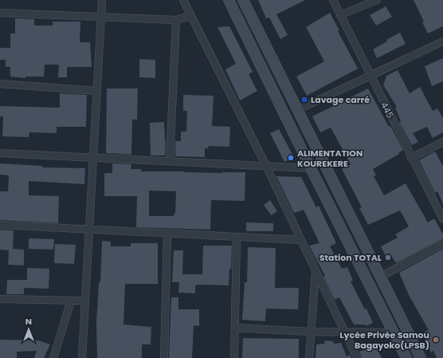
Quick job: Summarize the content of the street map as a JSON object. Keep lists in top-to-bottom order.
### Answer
{
  "streets": {
    "street": ["445"]
  },
  "places": {
    "transit": ["Lavage carré"],
    "other": ["ALIMENTATION KOUREKERE", "Station TOTAL", "Lycée Privée Samou Bagayoko(LPSB)"]
  },
  "north": "top"
}
